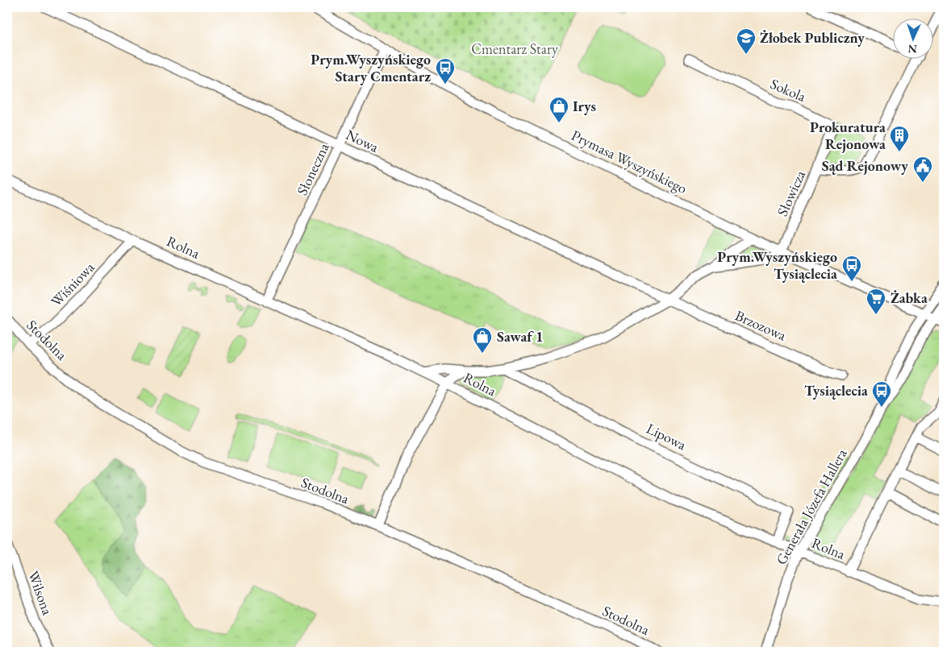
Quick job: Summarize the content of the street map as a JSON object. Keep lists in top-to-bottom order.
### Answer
{
  "streets": {
    "street": [
      "Sokola",
      "Nowa",
      "Prymasa Wyszyńskiego",
      "Słoneczna",
      "Słowicza",
      "Rolna",
      "Wiśniowa",
      "Brzozowa",
      "Stodolna",
      "Lipowa",
      "Generała Józefa Hallera",
      "Wilsona"
    ]
  },
  "crossings": [
    ["Sokola", "Słowicza"],
    ["Nowa", "Słoneczna"],
    ["Nowa", "Brzozowa"],
    ["Prymasa Wyszyńskiego", "Słoneczna"],
    ["Prymasa Wyszyńskiego", "Słowicza"],
    ["Prymasa Wyszyńskiego", "Generała Józefa Hallera"],
    ["Słoneczna", "Rolna"],
    ["Rolna", "Wiśniowa"],
    ["Rolna", "Lipowa"],
    ["Rolna", "Generała Józefa Hallera"],
    ["Wiśniowa", "Stodolna"]
  ],
  "parks": ["Cmentarz Stary"],
  "places": {
    "school or university": ["Żłobek Publiczny"],
    "bus stop": ["Prym.Wyszyńskiego Stary Cmentarz", "Prym.Wyszyńskiego Tysiąclecia", "Tysiąclecia"],
    "shop": ["Irys", "Sawaf 1"],
    "building": ["Prokuratura Rejonowa"],
    "public building": ["Sąd Rejonowy"],
    "supermarket": ["Żabka"]
  },
  "north": "bottom"
}
